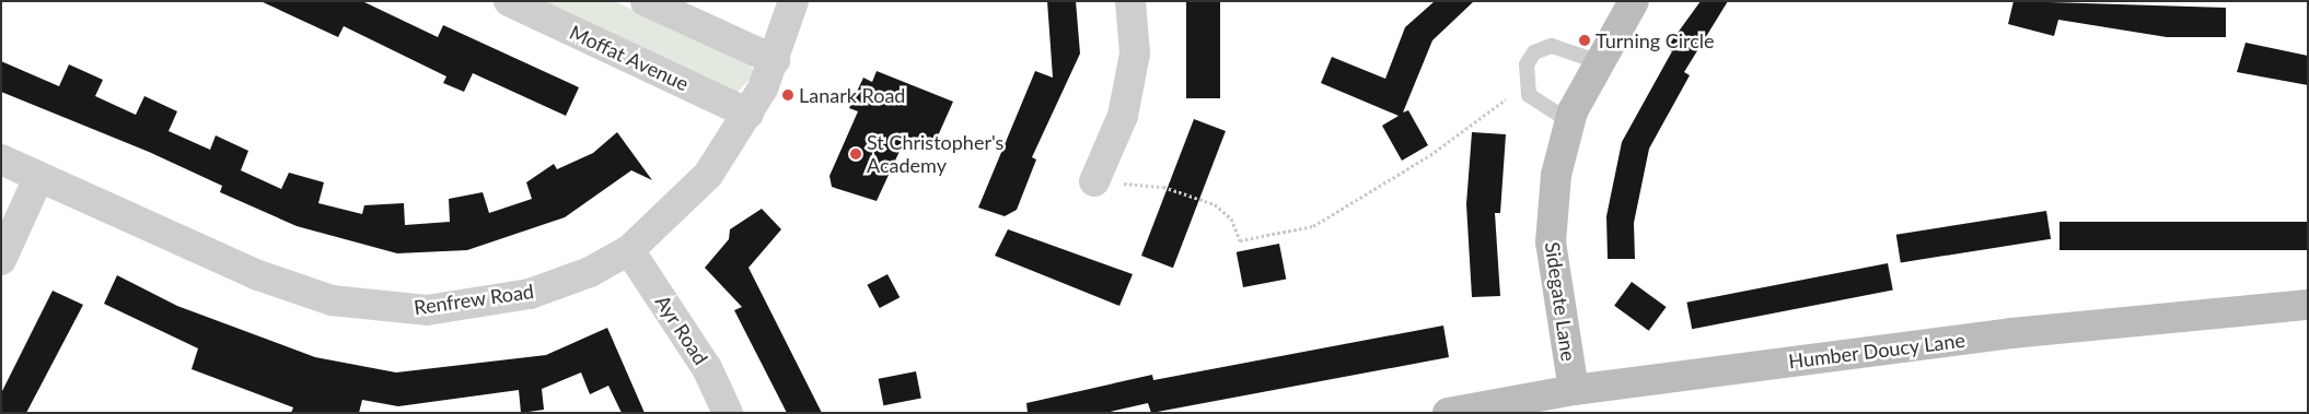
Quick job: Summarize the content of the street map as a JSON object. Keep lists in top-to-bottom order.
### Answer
{
  "streets": {
    "street": [
      "Moffat Avenue",
      "Renfrew Road",
      "Sidegate Lane",
      "Ayr Road",
      "Humber Doucy Lane"
    ]
  },
  "crossings": [
    ["Moffat Avenue", "Renfrew Road"],
    ["Renfrew Road", "Ayr Road"],
    ["Sidegate Lane", "Humber Doucy Lane"]
  ],
  "places": ["Turning Circle", "Lanark Road", "St Christopher's Academy"]
}
